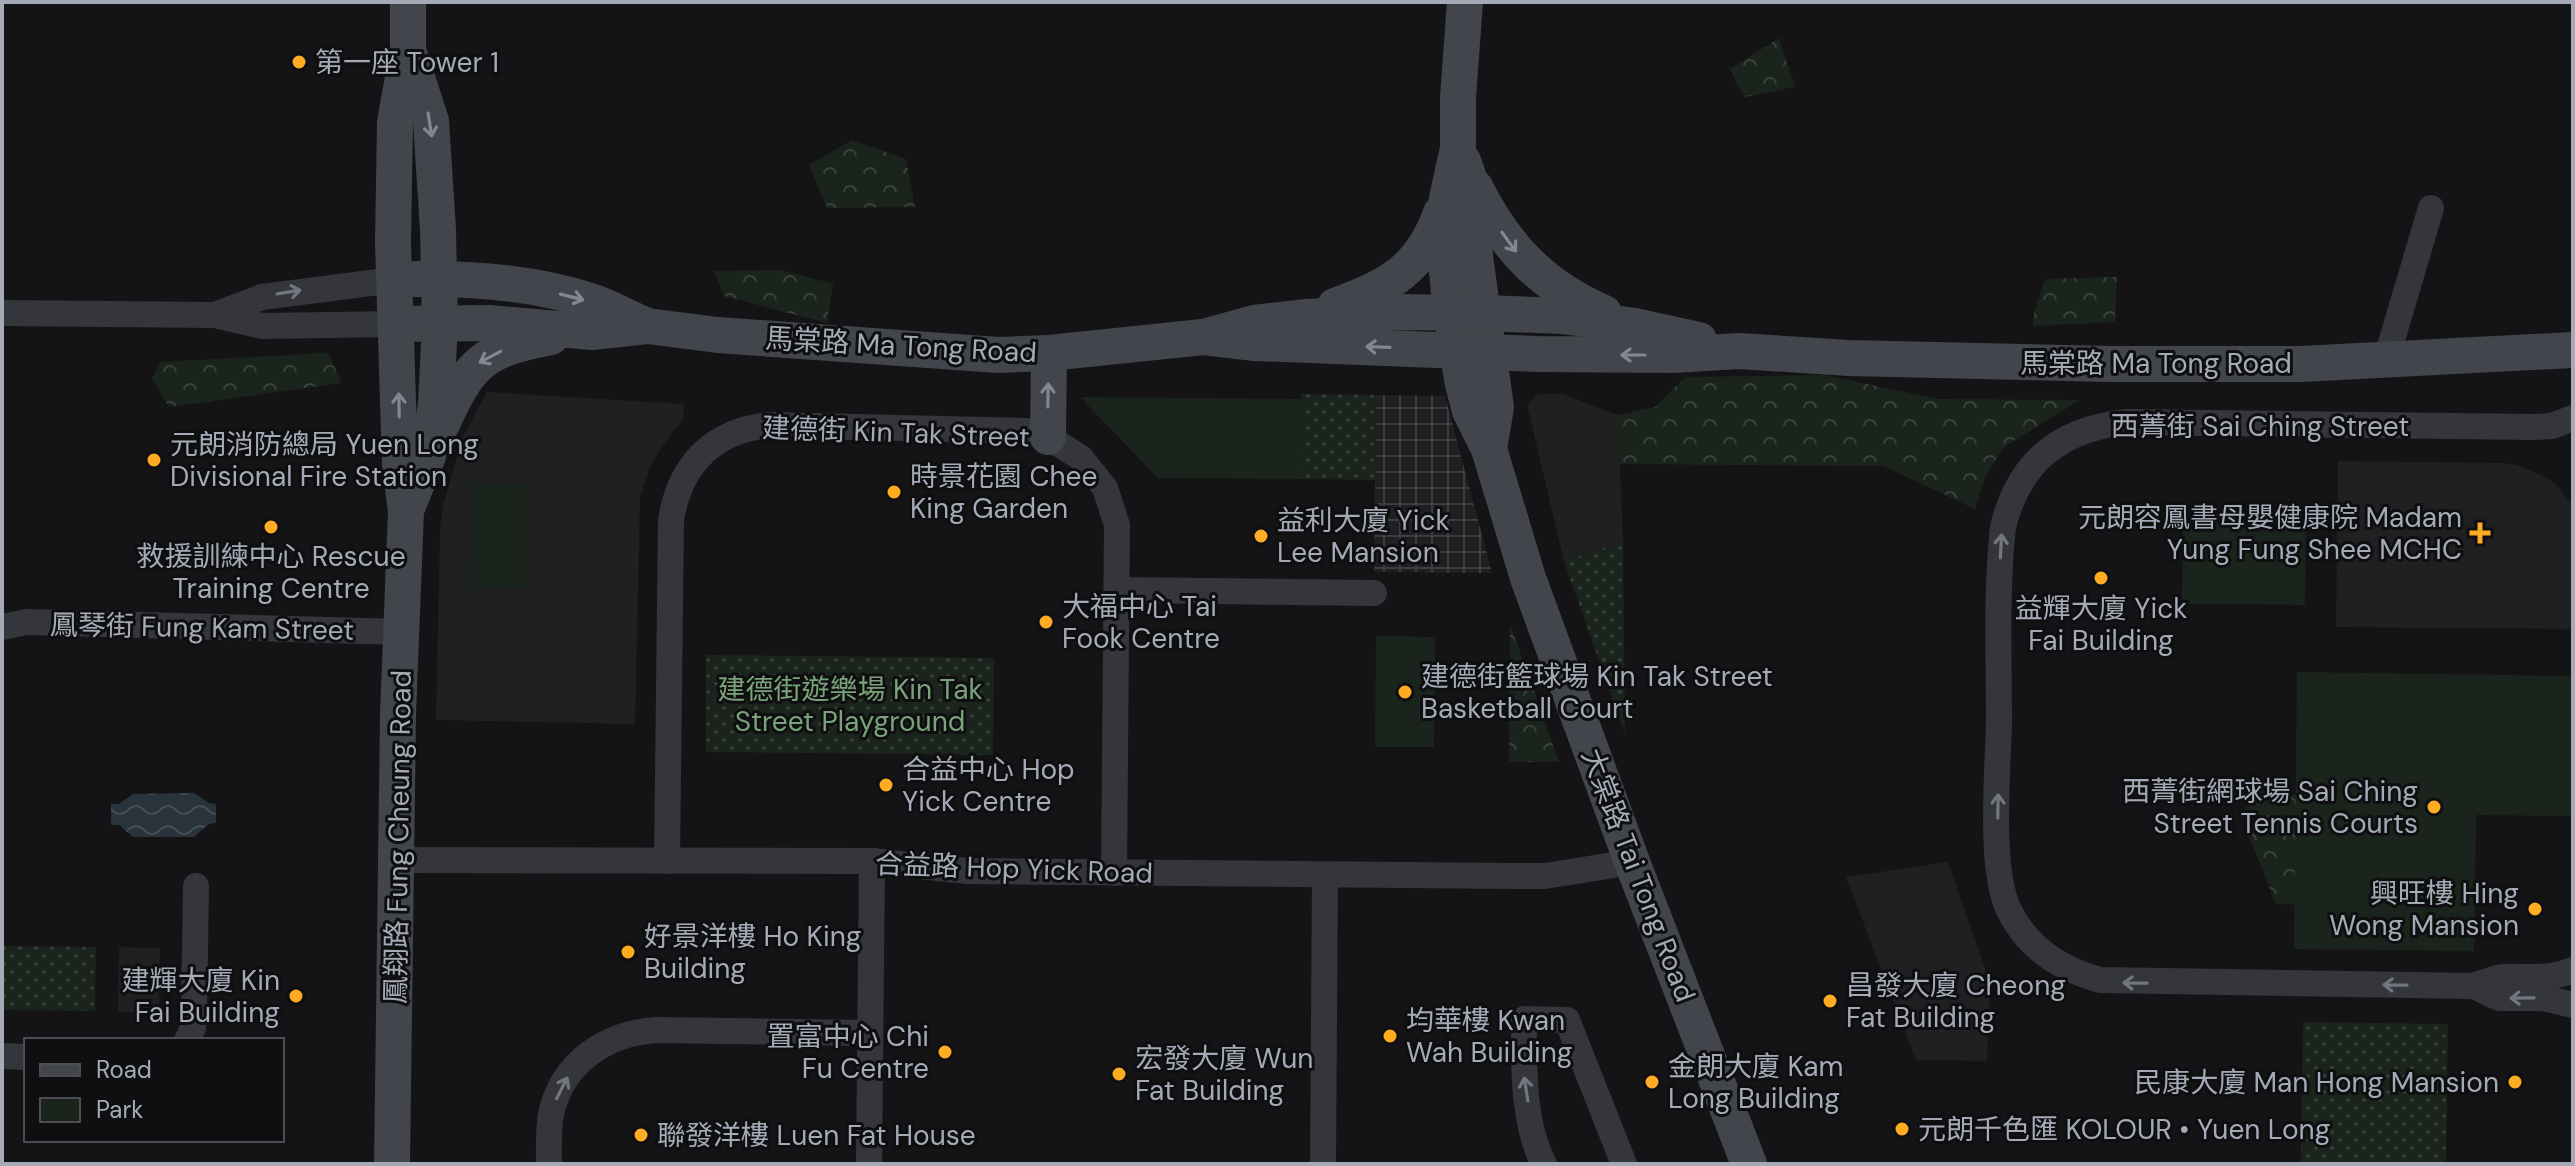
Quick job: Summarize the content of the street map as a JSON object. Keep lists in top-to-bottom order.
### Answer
{
  "streets": {
    "street": [
      "馬棠路 Ma Tong Road",
      "西菁街 Sai Ching Street",
      "建德街 Kin Tak Street",
      "鳳琴街 Fung Kam Street",
      "鳳翔路 Fung Cheung Road",
      "合益路 Hop Yick Road",
      "大棠路 Tai Tong Road"
    ]
  },
  "crossings": [
    ["馬棠路 Ma Tong Road", "鳳翔路 Fung Cheung Road"],
    ["馬棠路 Ma Tong Road", "大棠路 Tai Tong Road"],
    ["建德街 Kin Tak Street", "合益路 Hop Yick Road"],
    ["鳳琴街 Fung Kam Street", "鳳翔路 Fung Cheung Road"],
    ["鳳翔路 Fung Cheung Road", "合益路 Hop Yick Road"],
    ["合益路 Hop Yick Road", "大棠路 Tai Tong Road"]
  ],
  "parks": ["建德街遊樂場 Kin Tak Street Playground"],
  "places": {
    "other": [
      "第一座 Tower 1",
      "元朗消防總局 Yuen Long Divisional Fire Station",
      "時景花園 Chee King Garden",
      "救援訓練中心 Rescue Training Centre",
      "益利大廈 Yick Lee Mansion",
      "益輝大廈 Yick Fai Building",
      "大福中心 Tai Fook Centre",
      "建德街籃球場 Kin Tak Street Basketball Court",
      "合益中心 Hop Yick Centre",
      "西菁街網球場 Sai Ching Street Tennis Courts",
      "興旺樓 Hing Wong Mansion",
      "好景洋樓 Ho King Building",
      "建輝大廈 Kin Fai Building",
      "昌發大廈 Cheong Fat Building",
      "均華樓 Kwan Wah Building",
      "置富中心 Chi Fu Centre",
      "宏發大廈 Wun Fat Building",
      "金朗大廈 Kam Long Building",
      "民康大廈 Man Hong Mansion",
      "元朗千色匯 KOLOUR • Yuen Long",
      "聯發洋樓 Luen Fat House"
    ],
    "health": ["元朗容鳳書母嬰健康院 Madam Yung Fung Shee MCHC"]
  },
  "legend": ["Road", "Park"]
}
